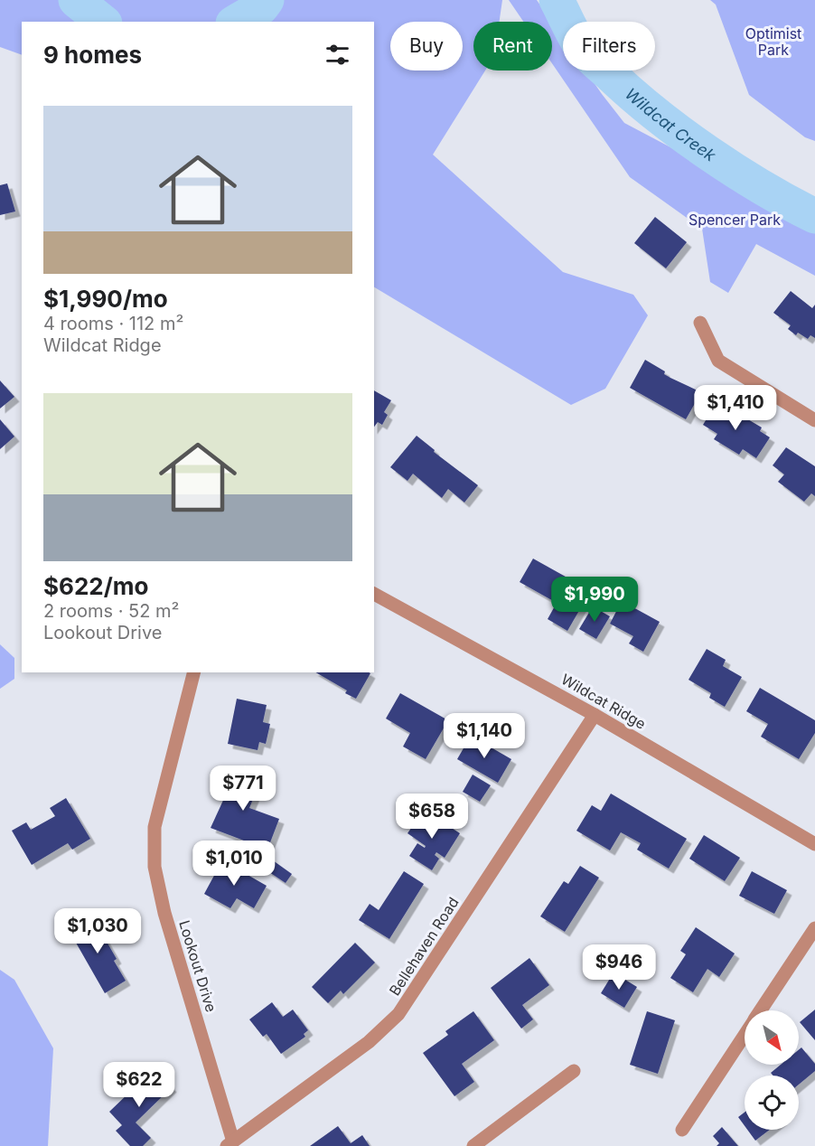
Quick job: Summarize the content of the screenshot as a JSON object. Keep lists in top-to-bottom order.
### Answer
{
  "streets": {
    "street": ["Wildcat Ridge", "Bellehaven Road", "Lookout Drive"]
  },
  "crossings": [
    ["Wildcat Ridge", "Bellehaven Road"],
    ["Bellehaven Road", "Lookout Drive"]
  ],
  "water": ["Wildcat Creek"],
  "parks": ["Optimist Park", "Spencer Park"],
  "north": "bottom right",
  "page": {
    "chip": ["Buy", "Rent", "Filters"],
    "heading": "9 homes",
    "list": [
      {
        "name": "$1,990/mo",
        "note": "4 rooms · 112 m² · Wildcat Ridge"
      },
      {
        "name": "$622/mo",
        "note": "2 rooms · 52 m² · Lookout Drive"
      }
    ],
    "price": [
      "$1,410",
      "$1,990",
      "$1,140",
      "$771",
      "$658",
      "$1,010",
      "$1,030",
      "$946",
      "$622"
    ]
  }
}
